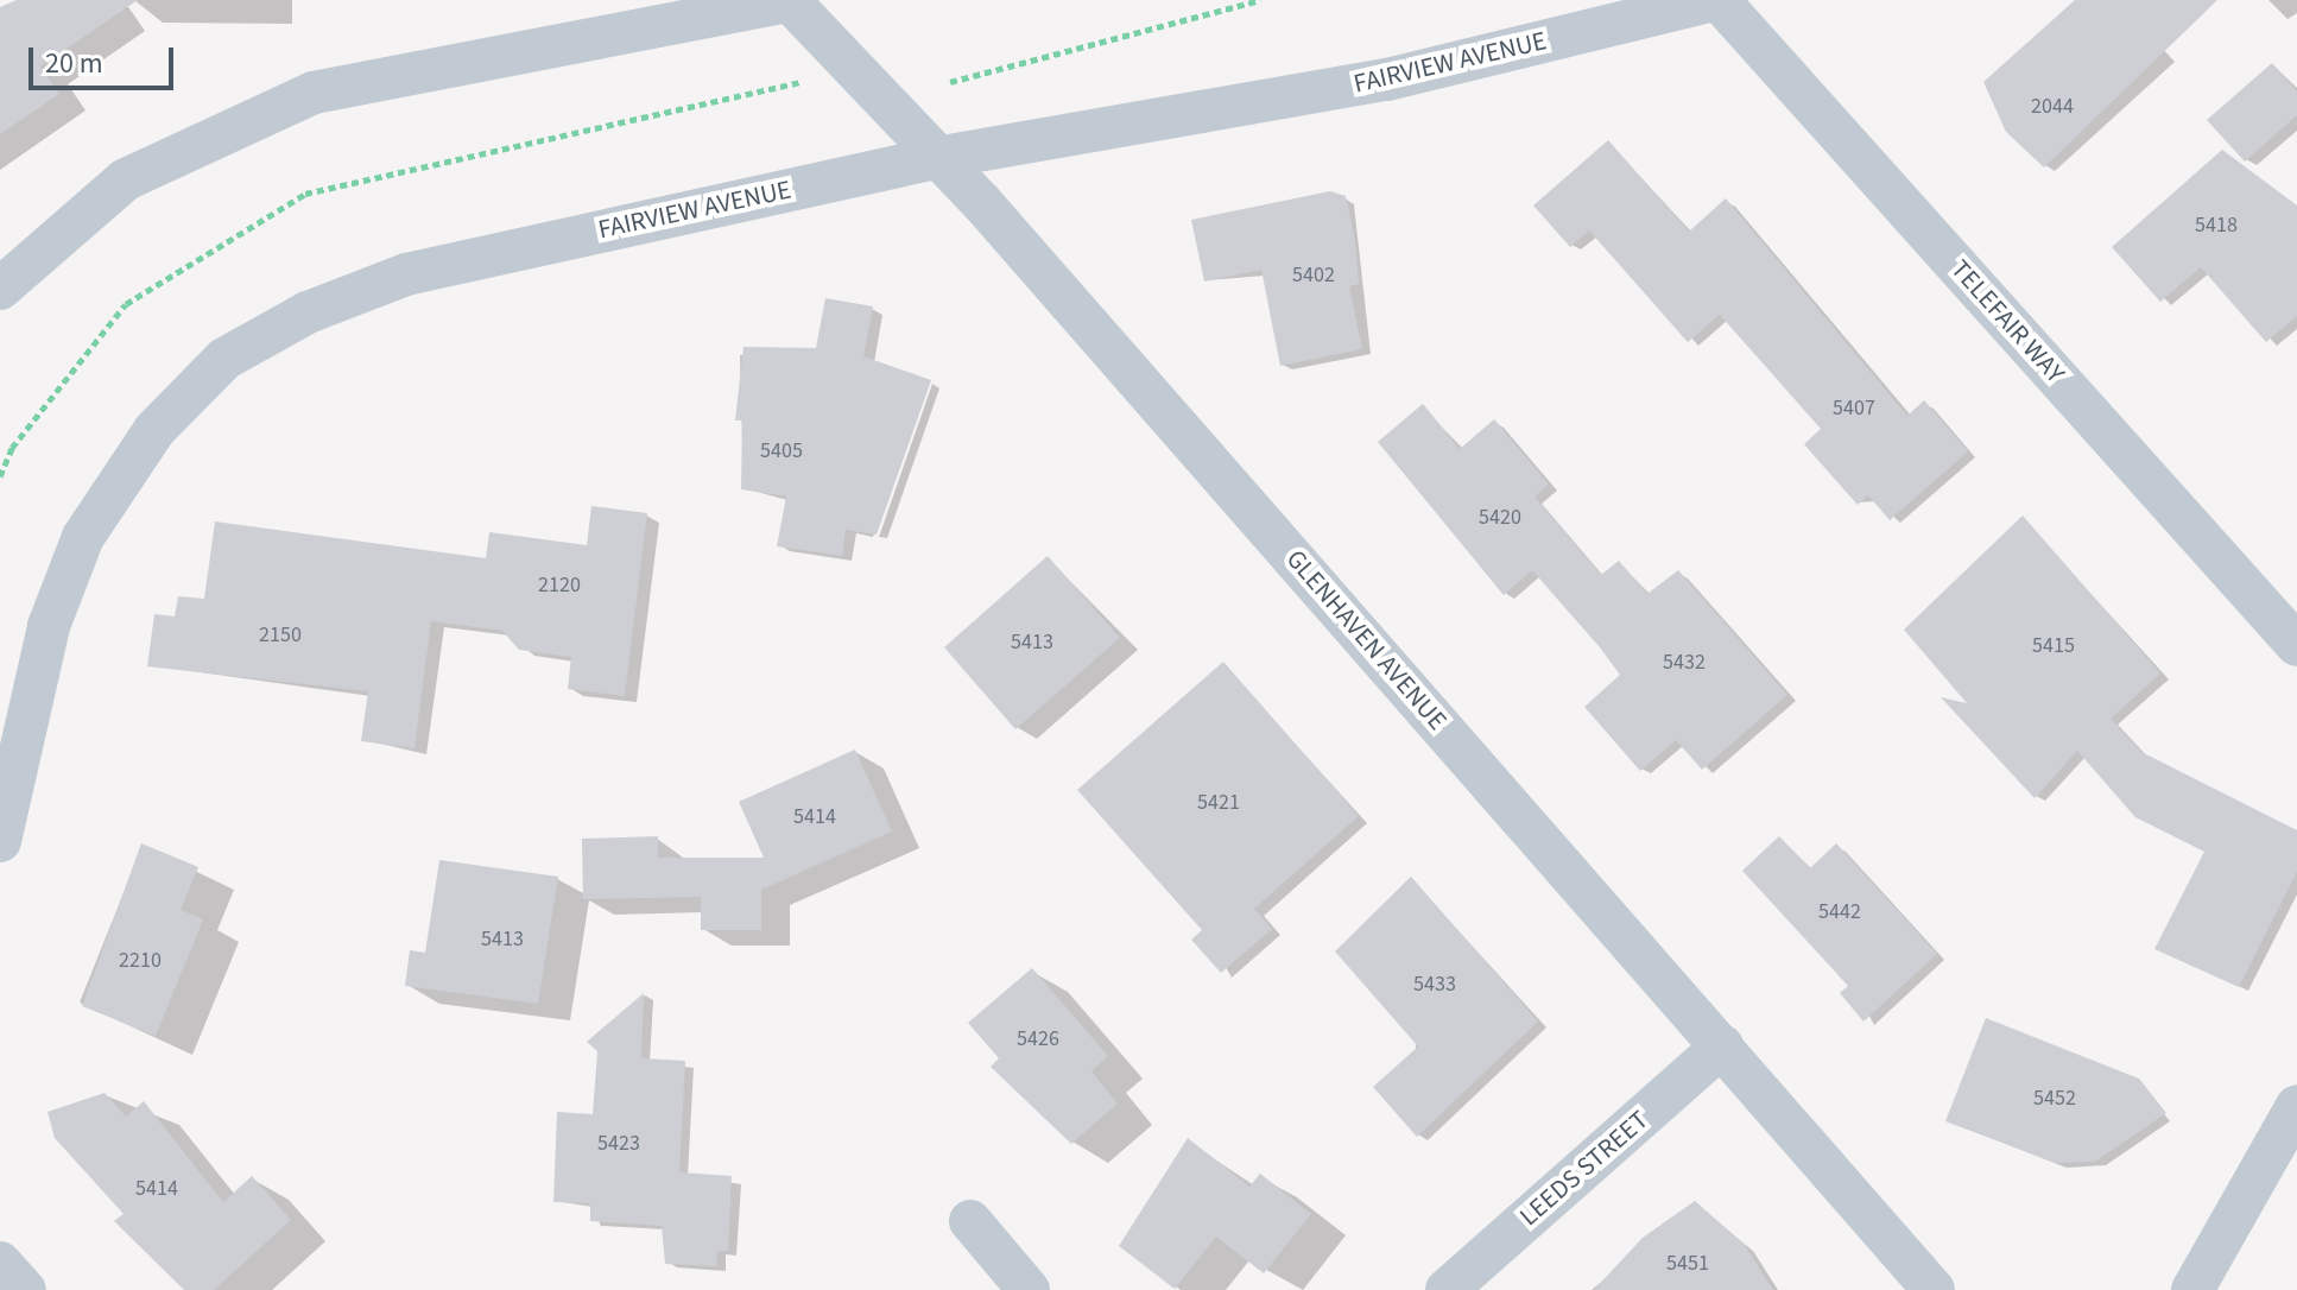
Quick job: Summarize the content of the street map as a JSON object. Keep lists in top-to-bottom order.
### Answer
{
  "streets": {
    "street": [
      "FAIRVIEW AVENUE",
      "TELEFAIR WAY",
      "GLENHAVEN AVENUE",
      "LEEDS STREET"
    ]
  },
  "crossings": [
    ["FAIRVIEW AVENUE", "TELEFAIR WAY"],
    ["FAIRVIEW AVENUE", "GLENHAVEN AVENUE"],
    ["GLENHAVEN AVENUE", "LEEDS STREET"]
  ],
  "house_numbers": [
    "2044",
    "5418",
    "5402",
    "5407",
    "5405",
    "5420",
    "2120",
    "2150",
    "5413",
    "5415",
    "5432",
    "5421",
    "5414",
    "5442",
    "5413",
    "2210",
    "5433",
    "5426",
    "5452",
    "5423",
    "5414",
    "5451"
  ],
  "scale_bar": "20 m"
}
